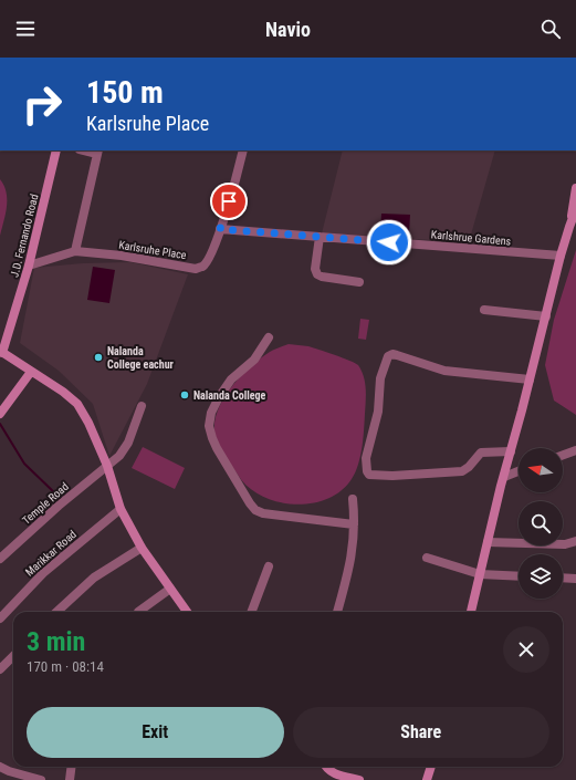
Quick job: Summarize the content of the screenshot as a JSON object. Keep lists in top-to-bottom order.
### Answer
{
  "streets": {
    "main road": ["J.D. Fernando Road"],
    "street": [
      "Karlshrue Gardens",
      "Karlsruhe Place",
      "Temple Road",
      "Marikkar Road"
    ]
  },
  "crossings": [
    ["J.D. Fernando Road", "Karlsruhe Place"],
    ["Karlshrue Gardens", "Karlsruhe Place"]
  ],
  "places": ["Nalanda College eachur", "Nalanda College"],
  "north": "left",
  "page": {
    "header": "Navio",
    "turn": ["150 m", "Karlsruhe Place"],
    "heading": ["3 min", "170 m · 08:14"],
    "buttons": ["Exit", "Share"]
  }
}
